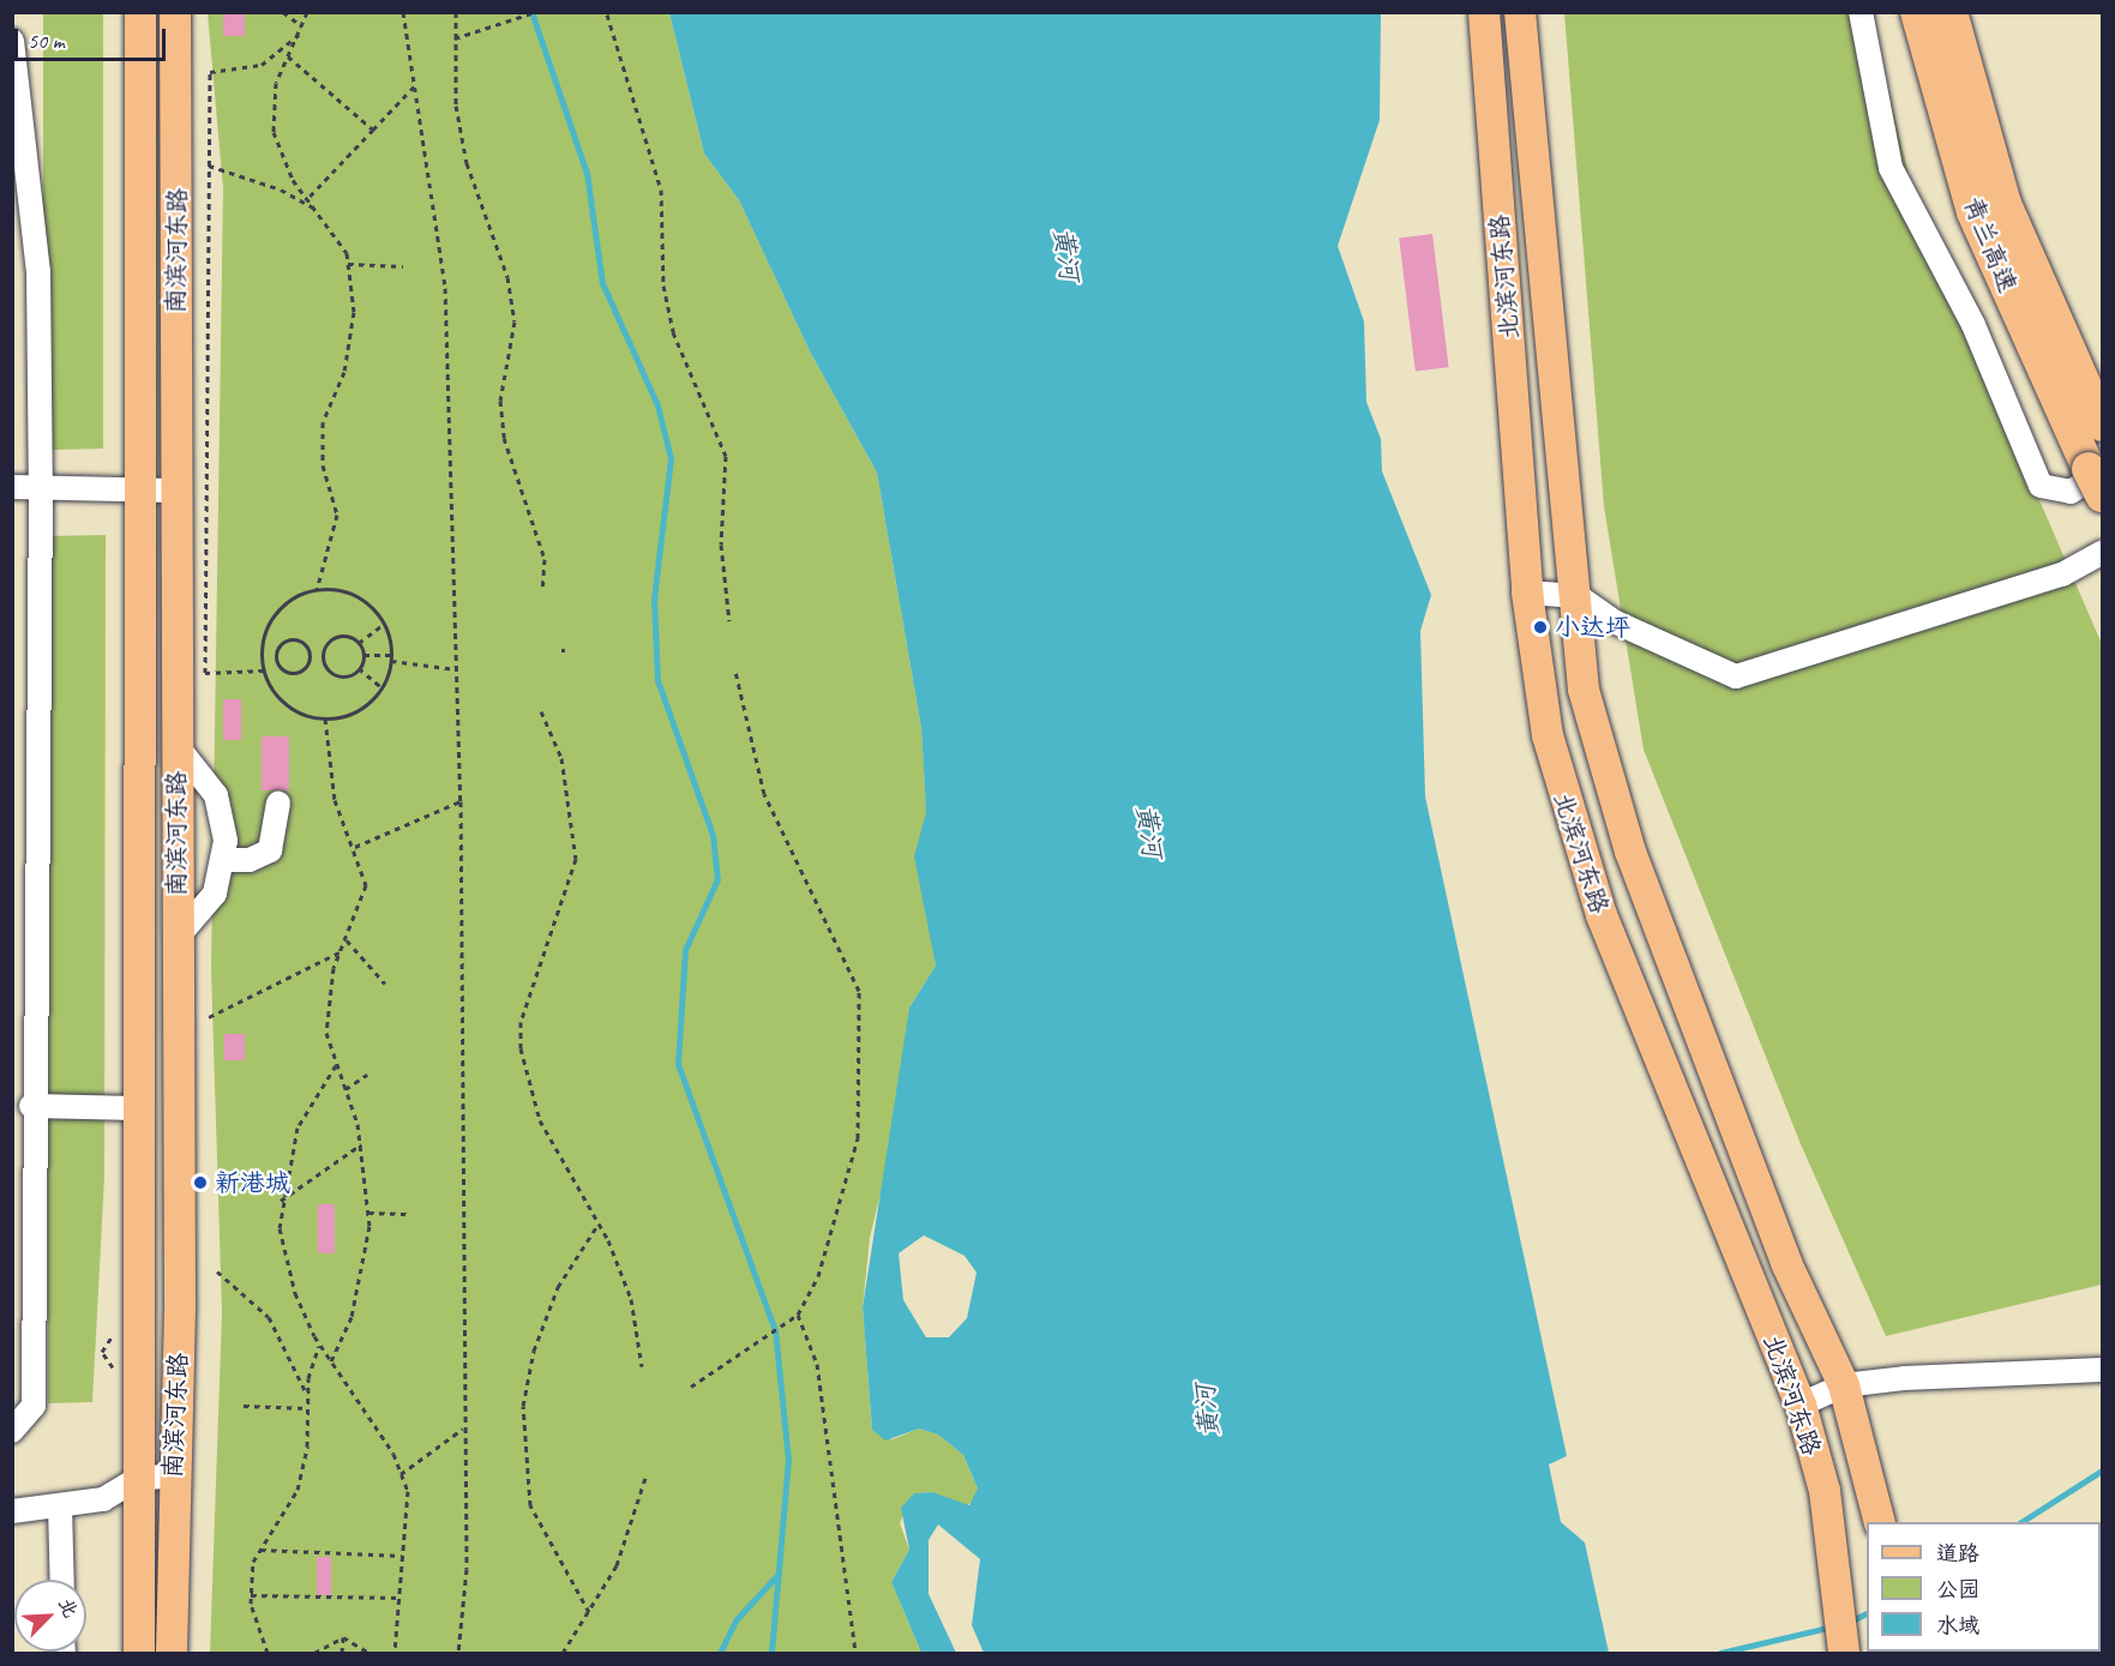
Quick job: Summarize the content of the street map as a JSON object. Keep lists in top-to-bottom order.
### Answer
{
  "streets": {
    "highway": ["青兰高速"],
    "main road": ["南滨河东路", "北滨河东路"]
  },
  "water": ["黄河"],
  "places": ["小达坪", "新港城"],
  "legend": ["道路", "公园", "水域"],
  "scale_bar": "50 m",
  "north": "top right"
}
